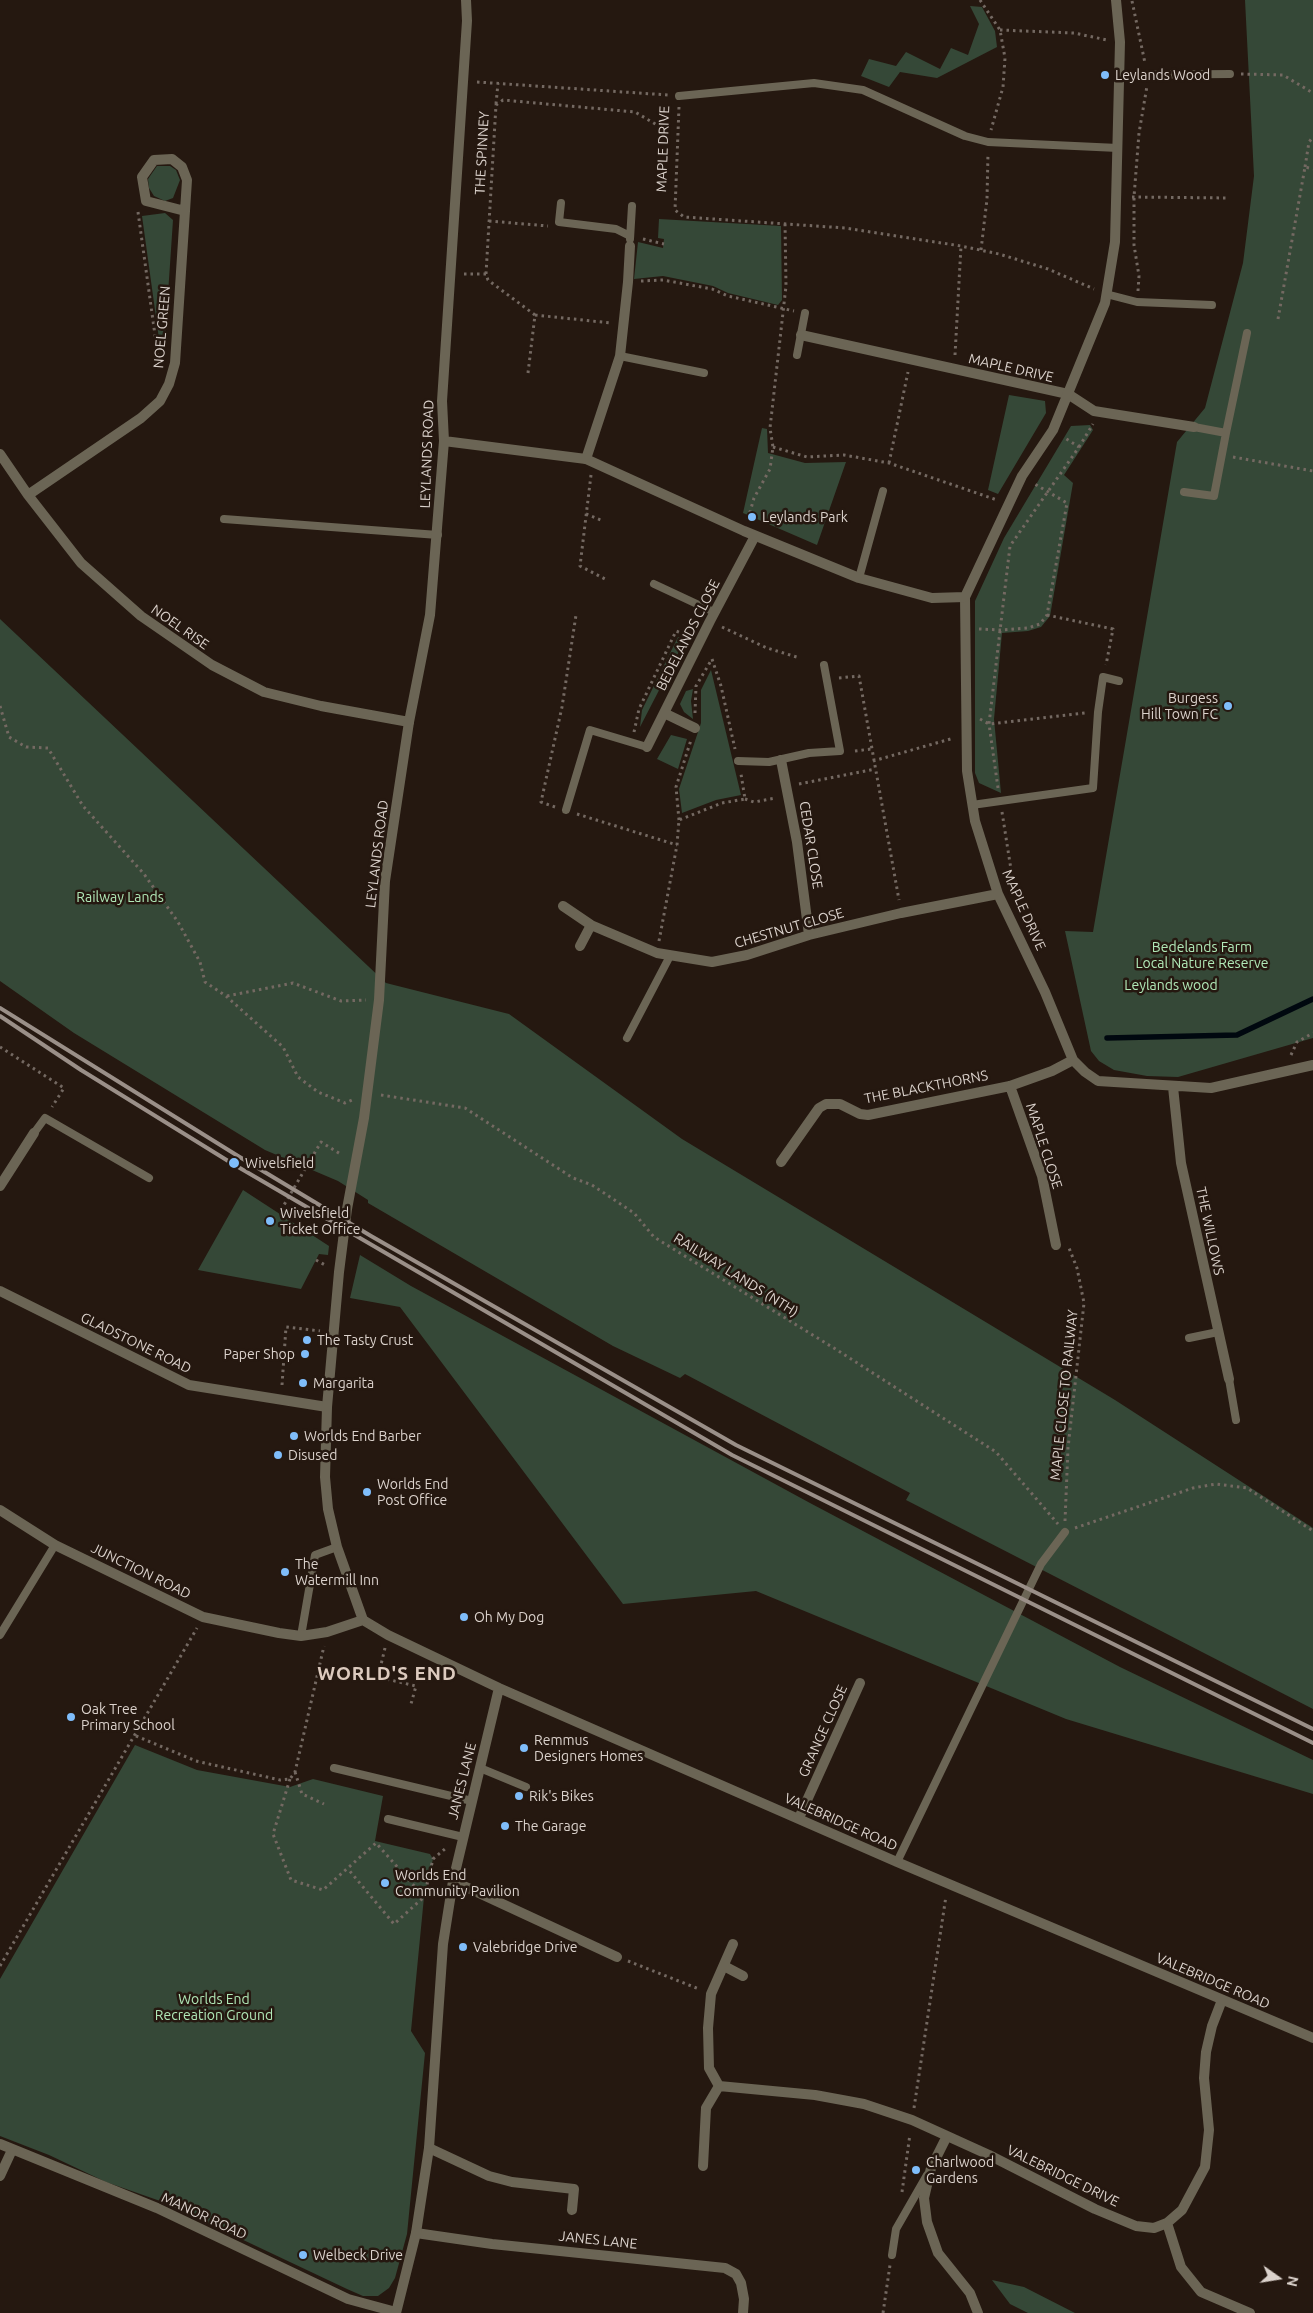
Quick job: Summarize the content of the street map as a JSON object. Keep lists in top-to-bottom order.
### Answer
{
  "streets": {
    "street": [
      "MAPLE DRIVE",
      "NOEL GREEN",
      "LEYLANDS ROAD",
      "NOEL RISE",
      "BEDELANDS CLOSE",
      "CEDAR CLOSE",
      "CHESTNUT CLOSE",
      "THE BLACKTHORNS",
      "MAPLE CLOSE",
      "THE WILLOWS",
      "GLADSTONE ROAD",
      "JUNCTION ROAD",
      "GRANGE CLOSE",
      "JANES LANE",
      "VALEBRIDGE ROAD",
      "VALEBRIDGE DRIVE",
      "MANOR ROAD"
    ],
    "path": ["THE SPINNEY", "RAILWAY LANDS (NTH)", "MAPLE CLOSE TO RAILWAY"]
  },
  "crossings": [
    ["MAPLE DRIVE", "CHESTNUT CLOSE"],
    ["MAPLE DRIVE", "THE BLACKTHORNS"],
    ["MAPLE DRIVE", "THE WILLOWS"],
    ["NOEL GREEN", "NOEL RISE"],
    ["LEYLANDS ROAD", "NOEL RISE"],
    ["LEYLANDS ROAD", "RAILWAY LANDS (NTH)"],
    ["LEYLANDS ROAD", "GLADSTONE ROAD"],
    ["LEYLANDS ROAD", "VALEBRIDGE ROAD"],
    ["CEDAR CLOSE", "CHESTNUT CLOSE"],
    ["THE BLACKTHORNS", "MAPLE CLOSE"],
    ["MAPLE CLOSE", "MAPLE CLOSE TO RAILWAY"],
    ["RAILWAY LANDS (NTH)", "MAPLE CLOSE TO RAILWAY"],
    ["GRANGE CLOSE", "VALEBRIDGE ROAD"],
    ["JANES LANE", "VALEBRIDGE ROAD"],
    ["JANES LANE", "MANOR ROAD"]
  ],
  "districts": ["WORLD'S END"],
  "parks": [
    "Railway Lands",
    "Bedelands Farm Local Nature Reserve",
    "Leylands wood",
    "Worlds End Recreation Ground"
  ],
  "places": [
    "Leylands Wood",
    "Leylands Park",
    "Burgess Hill Town FC",
    "Wivelsfield",
    "Wivelsfield Ticket Office",
    "The Tasty Crust",
    "Paper Shop",
    "Margarita",
    "Worlds End Barber",
    "Disused",
    "Worlds End Post Office",
    "The Watermill Inn",
    "Oh My Dog",
    "Oak Tree Primary School",
    "Remmus Designers Homes",
    "Rik's Bikes",
    "The Garage",
    "Worlds End Community Pavilion",
    "Valebridge Drive",
    "Charlwood Gardens",
    "Welbeck Drive"
  ],
  "north": "right"
}
